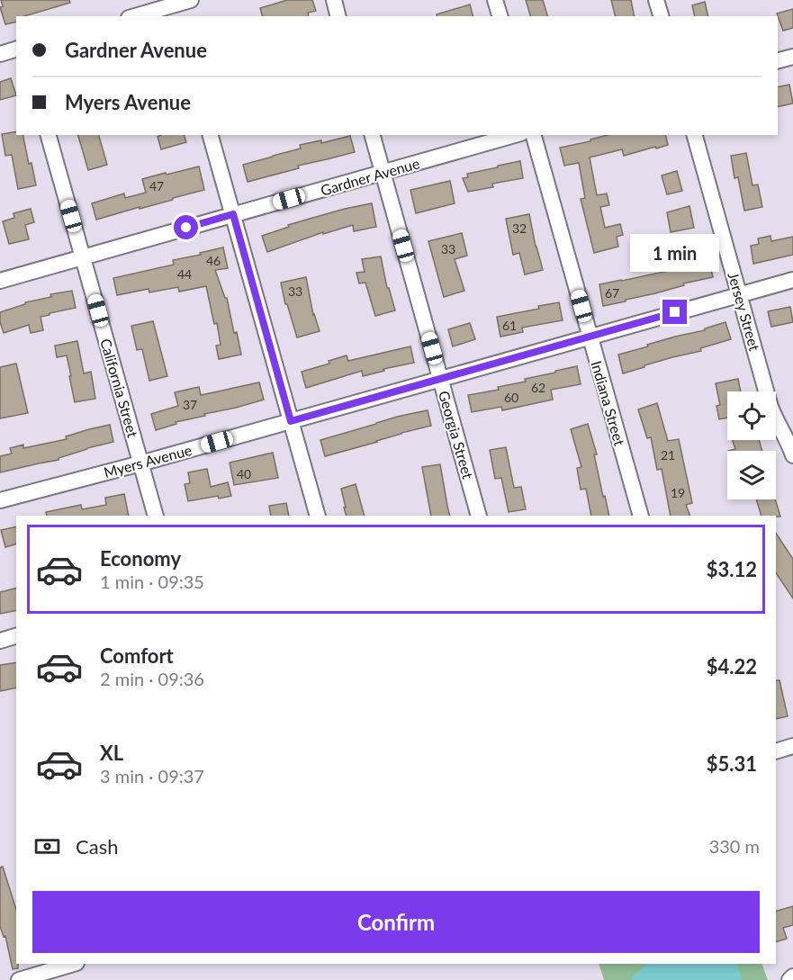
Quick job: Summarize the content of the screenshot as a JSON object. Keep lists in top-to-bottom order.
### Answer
{
  "streets": {
    "street": [
      "Gardner Avenue",
      "Jersey Street",
      "California Street",
      "Indiana Street",
      "Georgia Street",
      "Myers Avenue"
    ]
  },
  "crossings": [
    ["Gardner Avenue", "California Street"],
    ["Gardner Avenue", "Georgia Street"],
    ["Jersey Street", "Myers Avenue"],
    ["California Street", "Myers Avenue"],
    ["Indiana Street", "Myers Avenue"],
    ["Georgia Street", "Myers Avenue"]
  ],
  "house_numbers": [
    "47",
    "32",
    "33",
    "46",
    "44",
    "33",
    "67",
    "61",
    "62",
    "60",
    "37",
    "21",
    "40",
    "19"
  ],
  "page": {
    "banner": ["Gardner Avenue", "Myers Avenue"],
    "bubble": "1 min",
    "list": [
      {
        "name": "Economy",
        "note": "1 min · 09:35",
        "value": "$3.12"
      },
      {
        "name": "Comfort",
        "note": "2 min · 09:36",
        "value": "$4.22"
      },
      {
        "name": "XL",
        "note": "3 min · 09:37",
        "value": "$5.31"
      }
    ],
    "pay": ["Cash", "330 m"],
    "buttons": "Confirm"
  }
}
